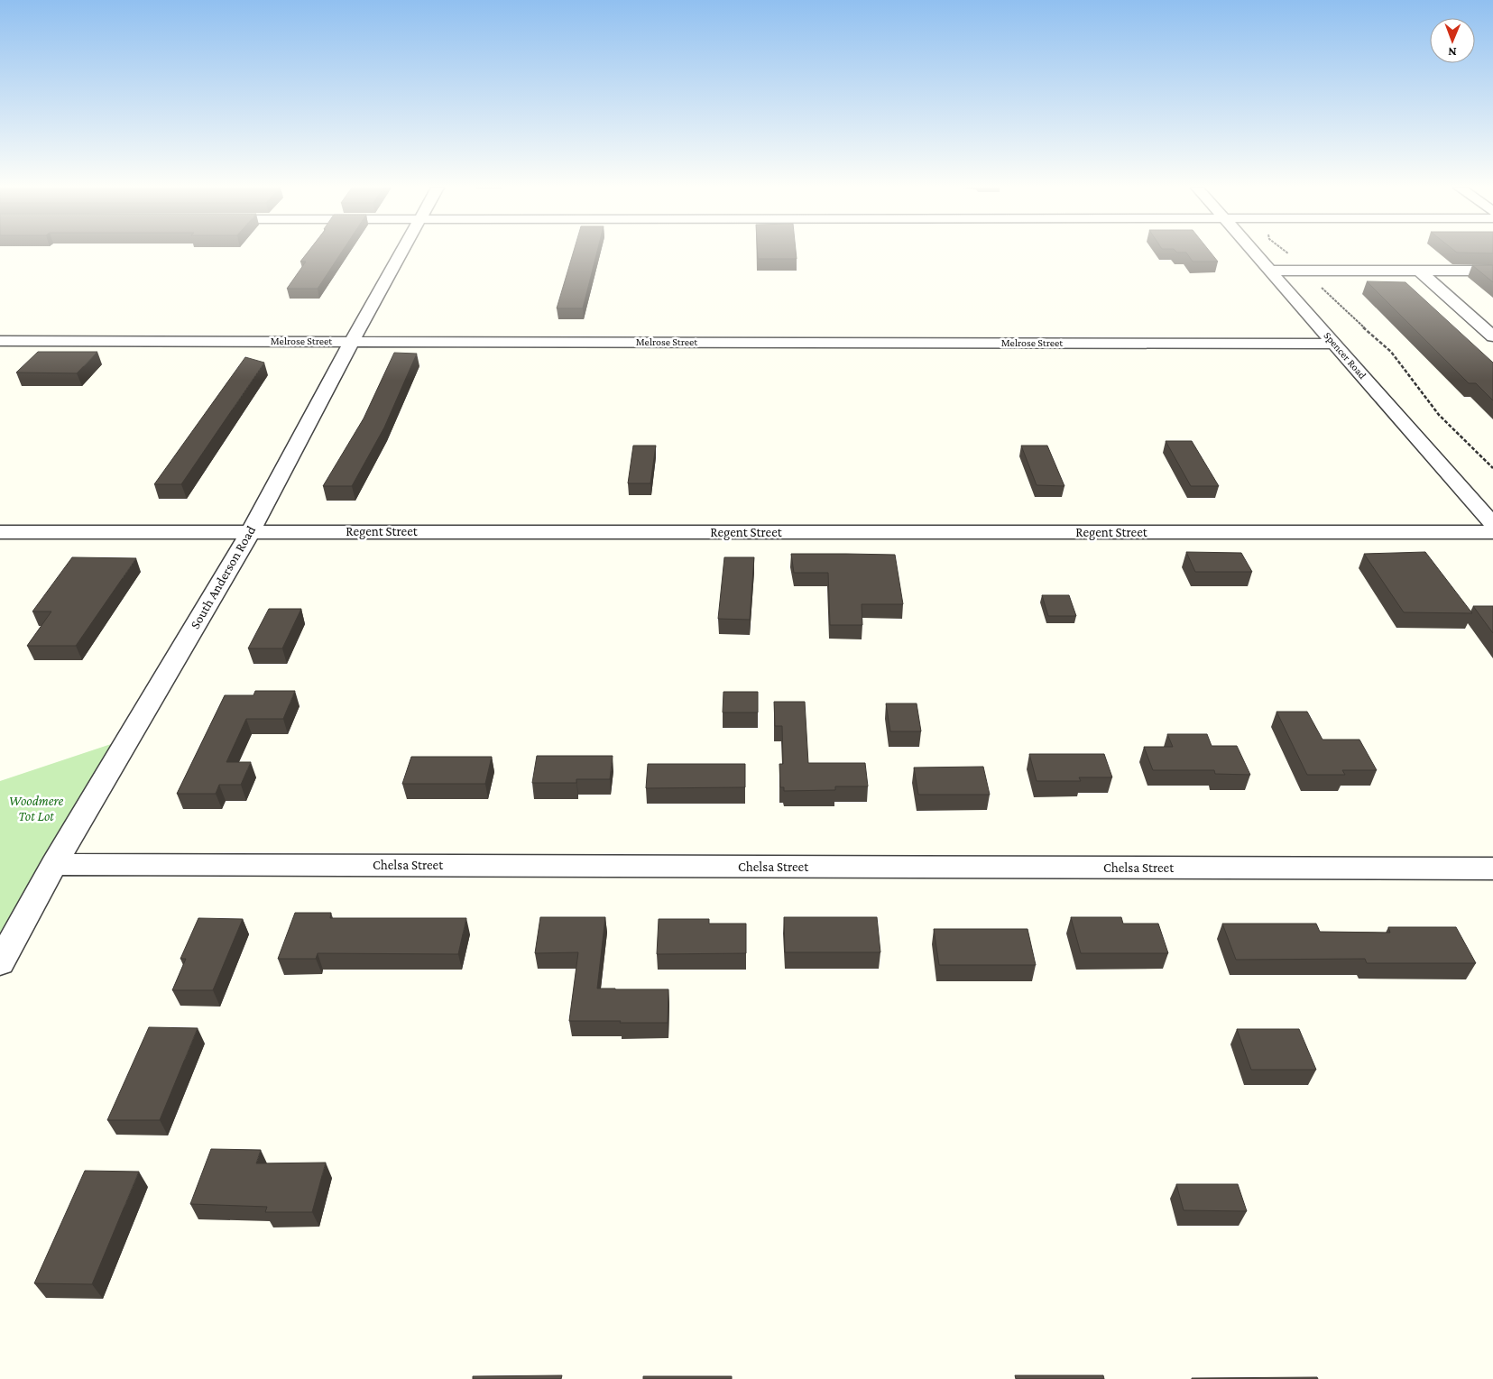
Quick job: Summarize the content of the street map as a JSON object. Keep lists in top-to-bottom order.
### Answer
{
  "streets": {
    "street": [
      "Melrose Street",
      "Spencer Road",
      "Regent Street",
      "South Anderson Road",
      "Chelsa Street"
    ]
  },
  "crossings": [
    ["Melrose Street", "Spencer Road"],
    ["Melrose Street", "South Anderson Road"],
    ["Regent Street", "South Anderson Road"],
    ["South Anderson Road", "Chelsa Street"]
  ],
  "parks": ["Woodmere Tot Lot"],
  "north": "bottom"
}
